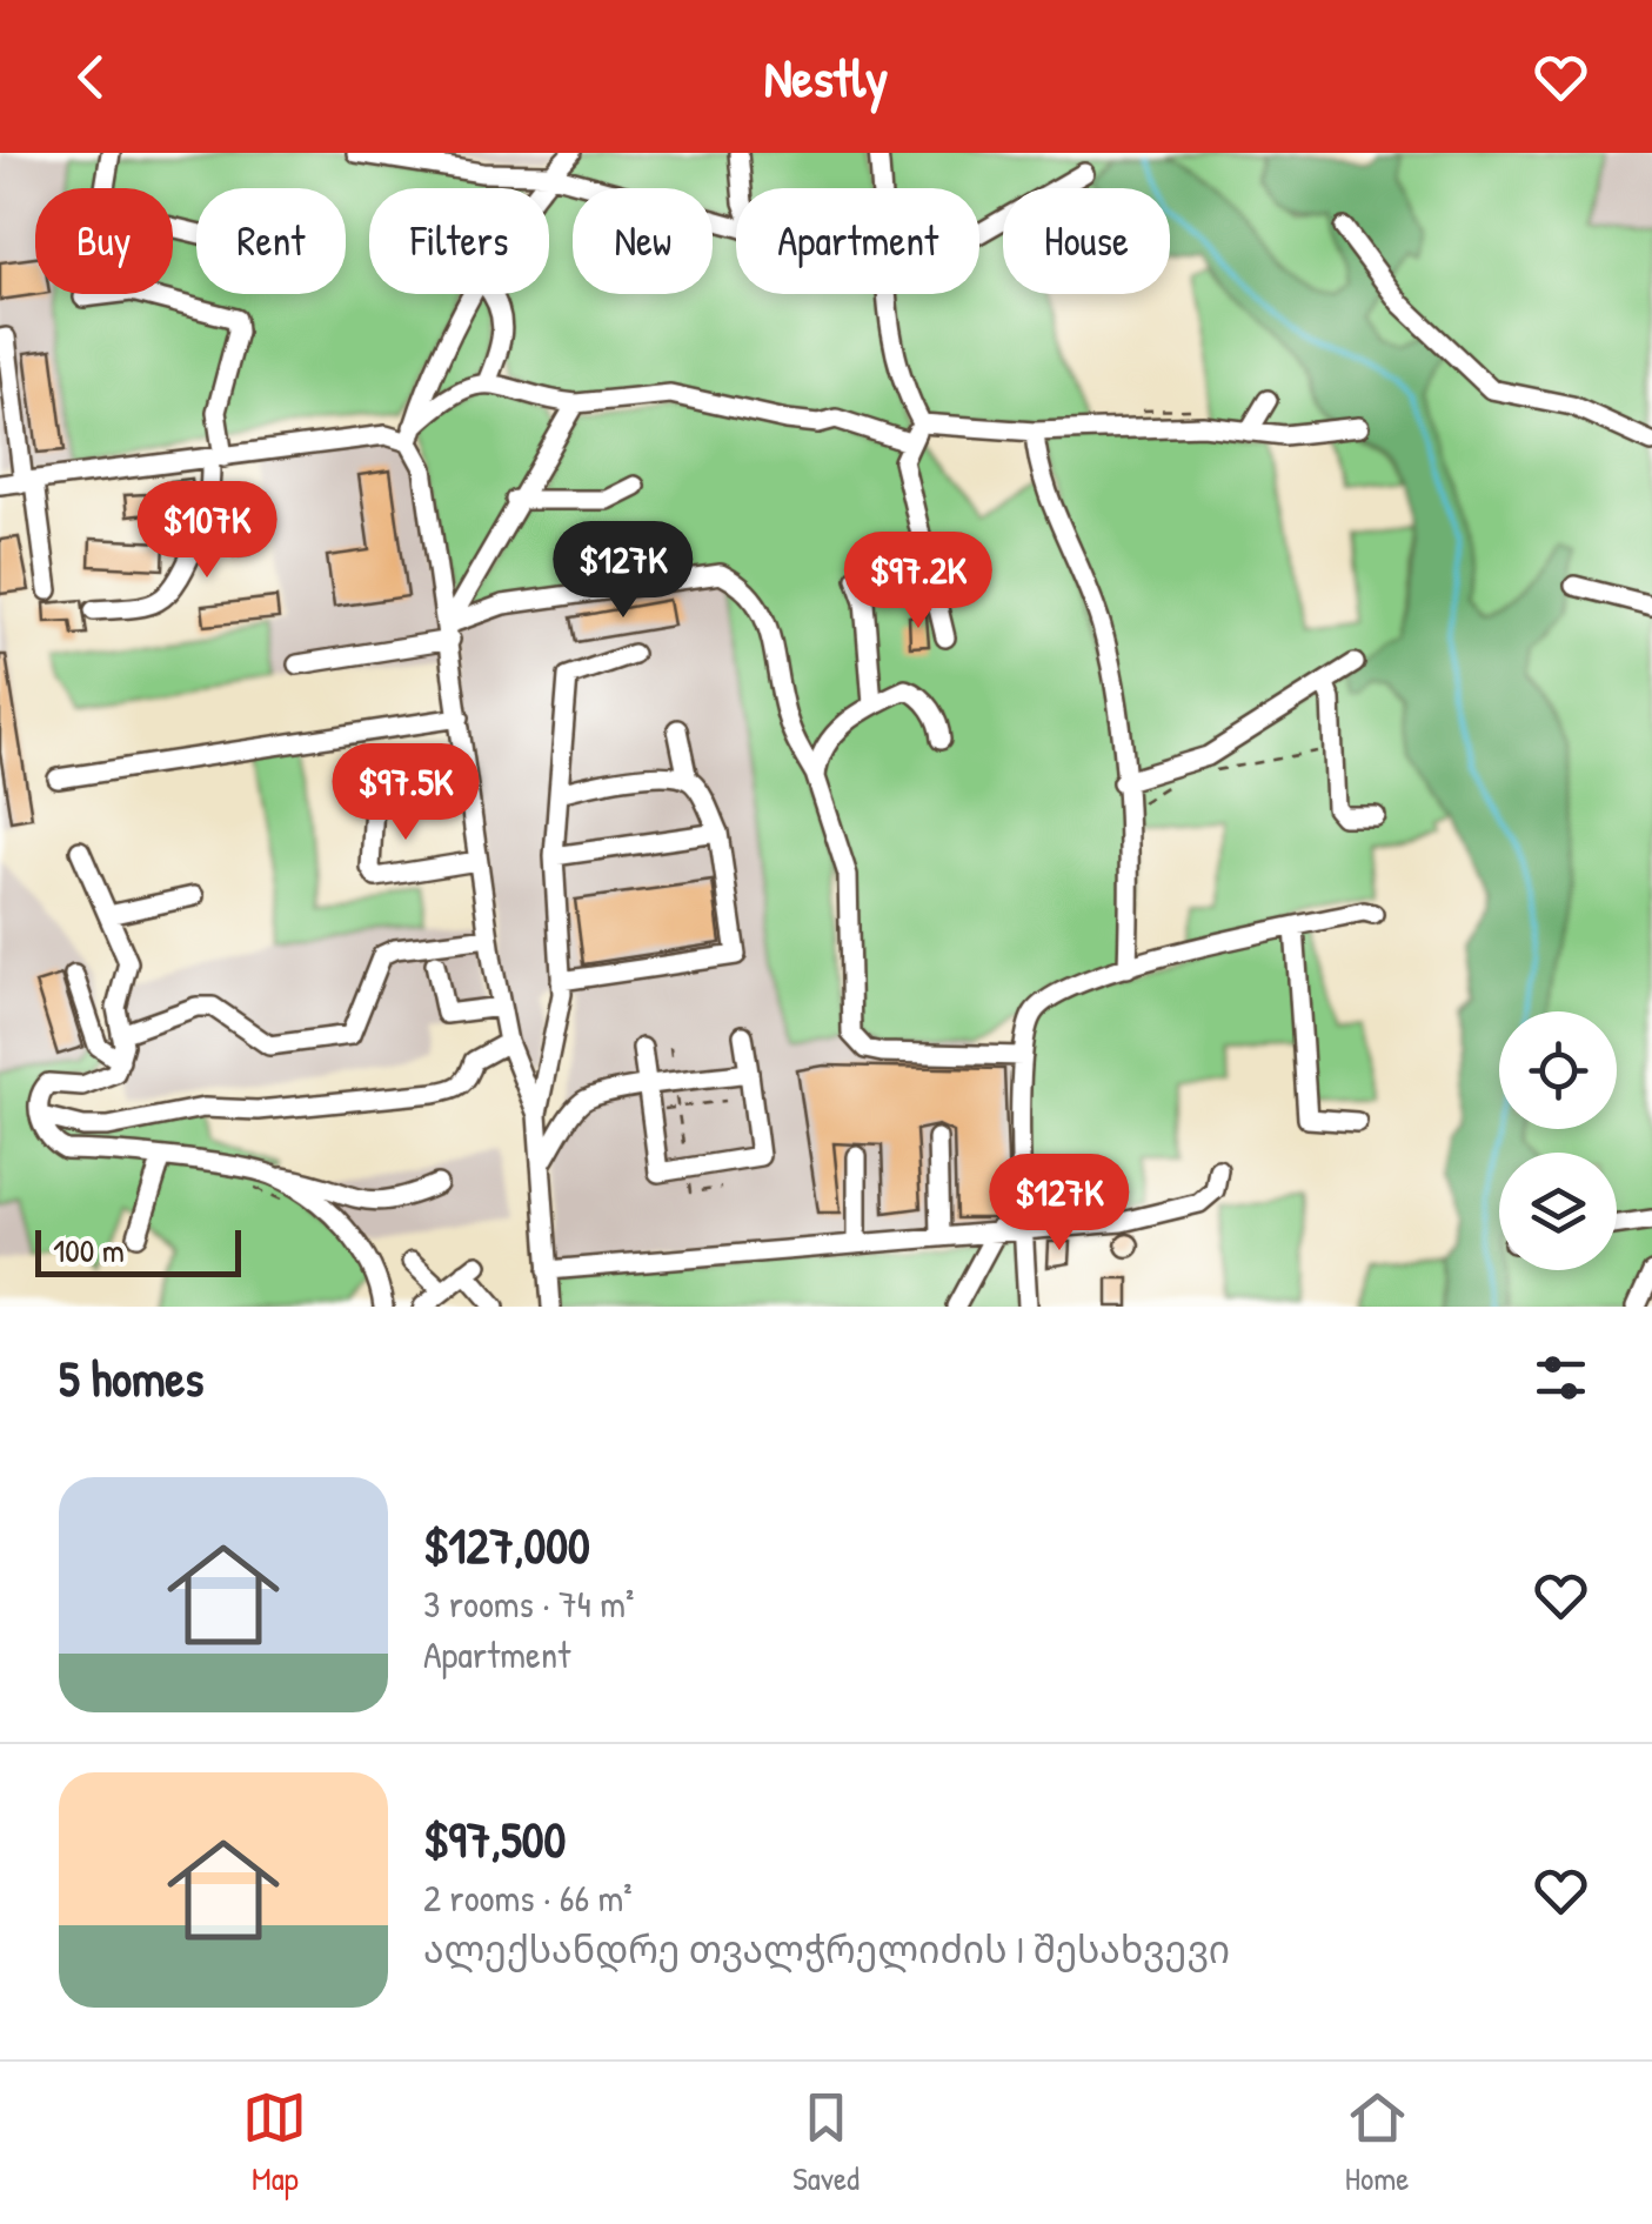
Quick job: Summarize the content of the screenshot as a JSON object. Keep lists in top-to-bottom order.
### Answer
{
  "scale_bar": "100 m",
  "page": {
    "header": "Nestly",
    "chip": [
      "Buy",
      "Rent",
      "Filters",
      "New",
      "Apartment",
      "House"
    ],
    "price": [
      "$107K",
      "$127K",
      "$97.2K",
      "$97.5K",
      "$127K"
    ],
    "scale": "100 m",
    "heading": "5 homes",
    "list": [
      {
        "name": "$127,000",
        "note": "3 rooms · 74 m² · Apartment"
      },
      {
        "name": "$97,500",
        "note": "2 rooms · 66 m² · ალექსანდრე თვალჭრელიძის I შესახვევი"
      }
    ],
    "tabs": ["Map", "Saved", "Home"]
  }
}
